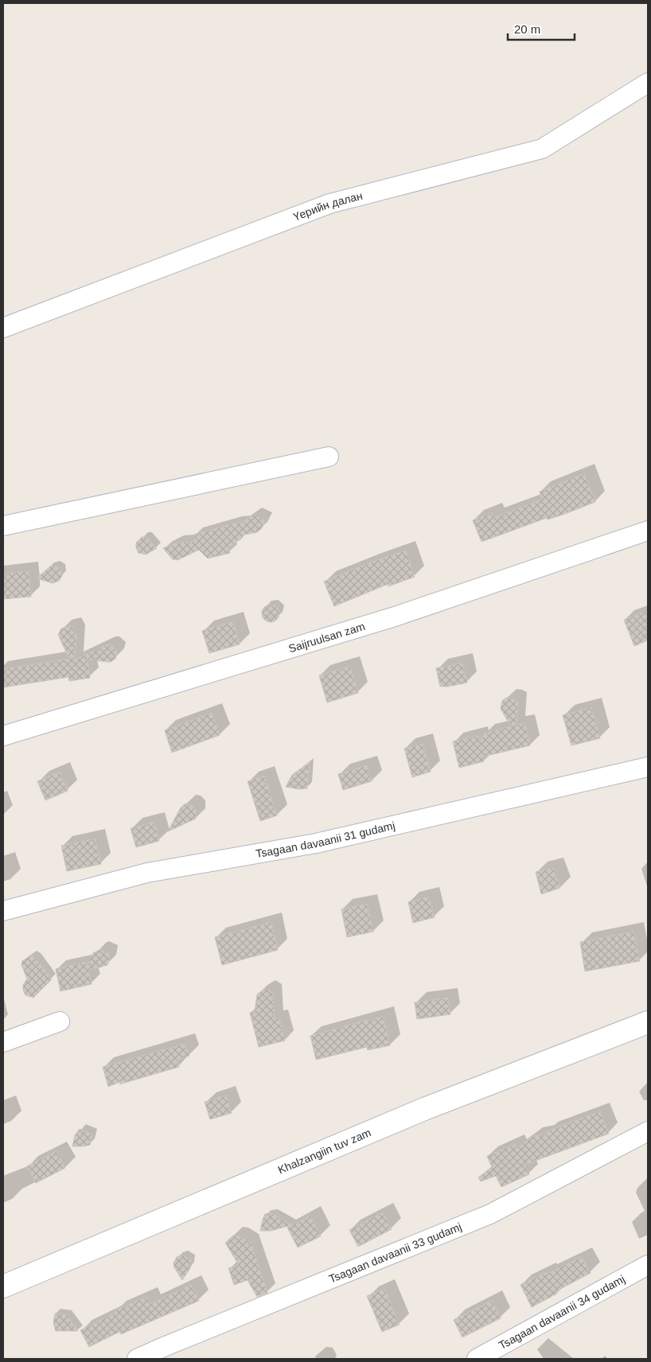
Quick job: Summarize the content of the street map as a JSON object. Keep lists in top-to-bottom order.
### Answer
{
  "streets": {
    "street": [
      "Үерийн далан",
      "Saijruulsan zam",
      "Tsagaan davaanii 31 gudamj",
      "Khalzangiin tuv zam",
      "Tsagaan davaanii 33 gudamj",
      "Tsagaan davaanii 34 gudamj"
    ]
  },
  "scale_bar": "20 m"
}
